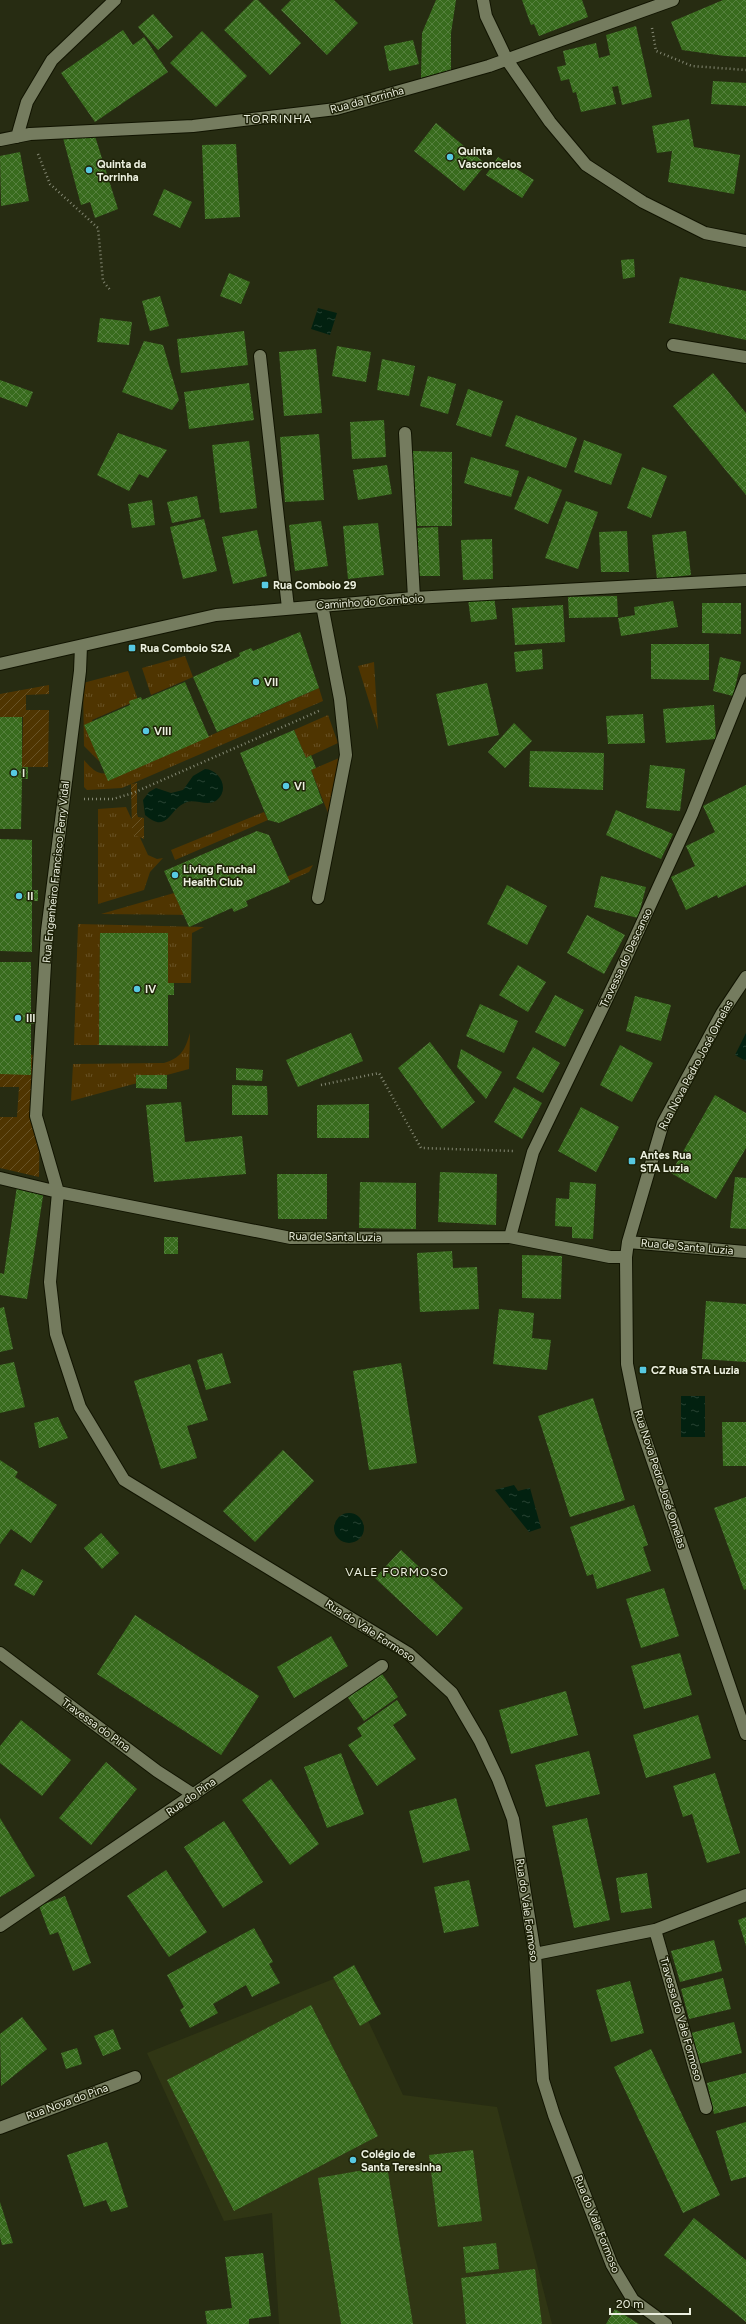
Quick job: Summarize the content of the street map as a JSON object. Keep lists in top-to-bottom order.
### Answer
{
  "streets": {
    "street": [
      "Rua da Torrinha",
      "Caminho do Comboio",
      "Rua Engenheiro Francisco Perry Vidal",
      "Travessa do Descanso",
      "Rua Nova Pedro José Ornelas",
      "Rua de Santa Luzia",
      "Rua do Vale Formoso",
      "Travessa do Pina",
      "Rua do Pina",
      "Travessa do Vale Formoso",
      "Rua Nova do Pina"
    ]
  },
  "crossings": [
    ["Caminho do Comboio", "Rua Engenheiro Francisco Perry Vidal"],
    ["Rua Engenheiro Francisco Perry Vidal", "Rua de Santa Luzia"],
    ["Rua Engenheiro Francisco Perry Vidal", "Rua do Vale Formoso"],
    ["Travessa do Descanso", "Rua de Santa Luzia"],
    ["Rua Nova Pedro José Ornelas", "Rua de Santa Luzia"],
    ["Rua de Santa Luzia", "Rua do Vale Formoso"],
    ["Travessa do Pina", "Rua do Pina"]
  ],
  "districts": ["TORRINHA", "VALE FORMOSO"],
  "places": {
    "other": [
      "Quinta Vasconcelos",
      "Quinta da Torrinha",
      "VII",
      "VIII",
      "I",
      "VI",
      "Living Funchal Health Club",
      "II",
      "IV",
      "III",
      "Colégio de Santa Teresinha"
    ],
    "transit": [
      "Rua Comboio 29",
      "Rua Comboio S2A",
      "Antes Rua STA Luzia",
      "CZ Rua STA Luzia"
    ]
  },
  "scale_bar": "20 m"
}
